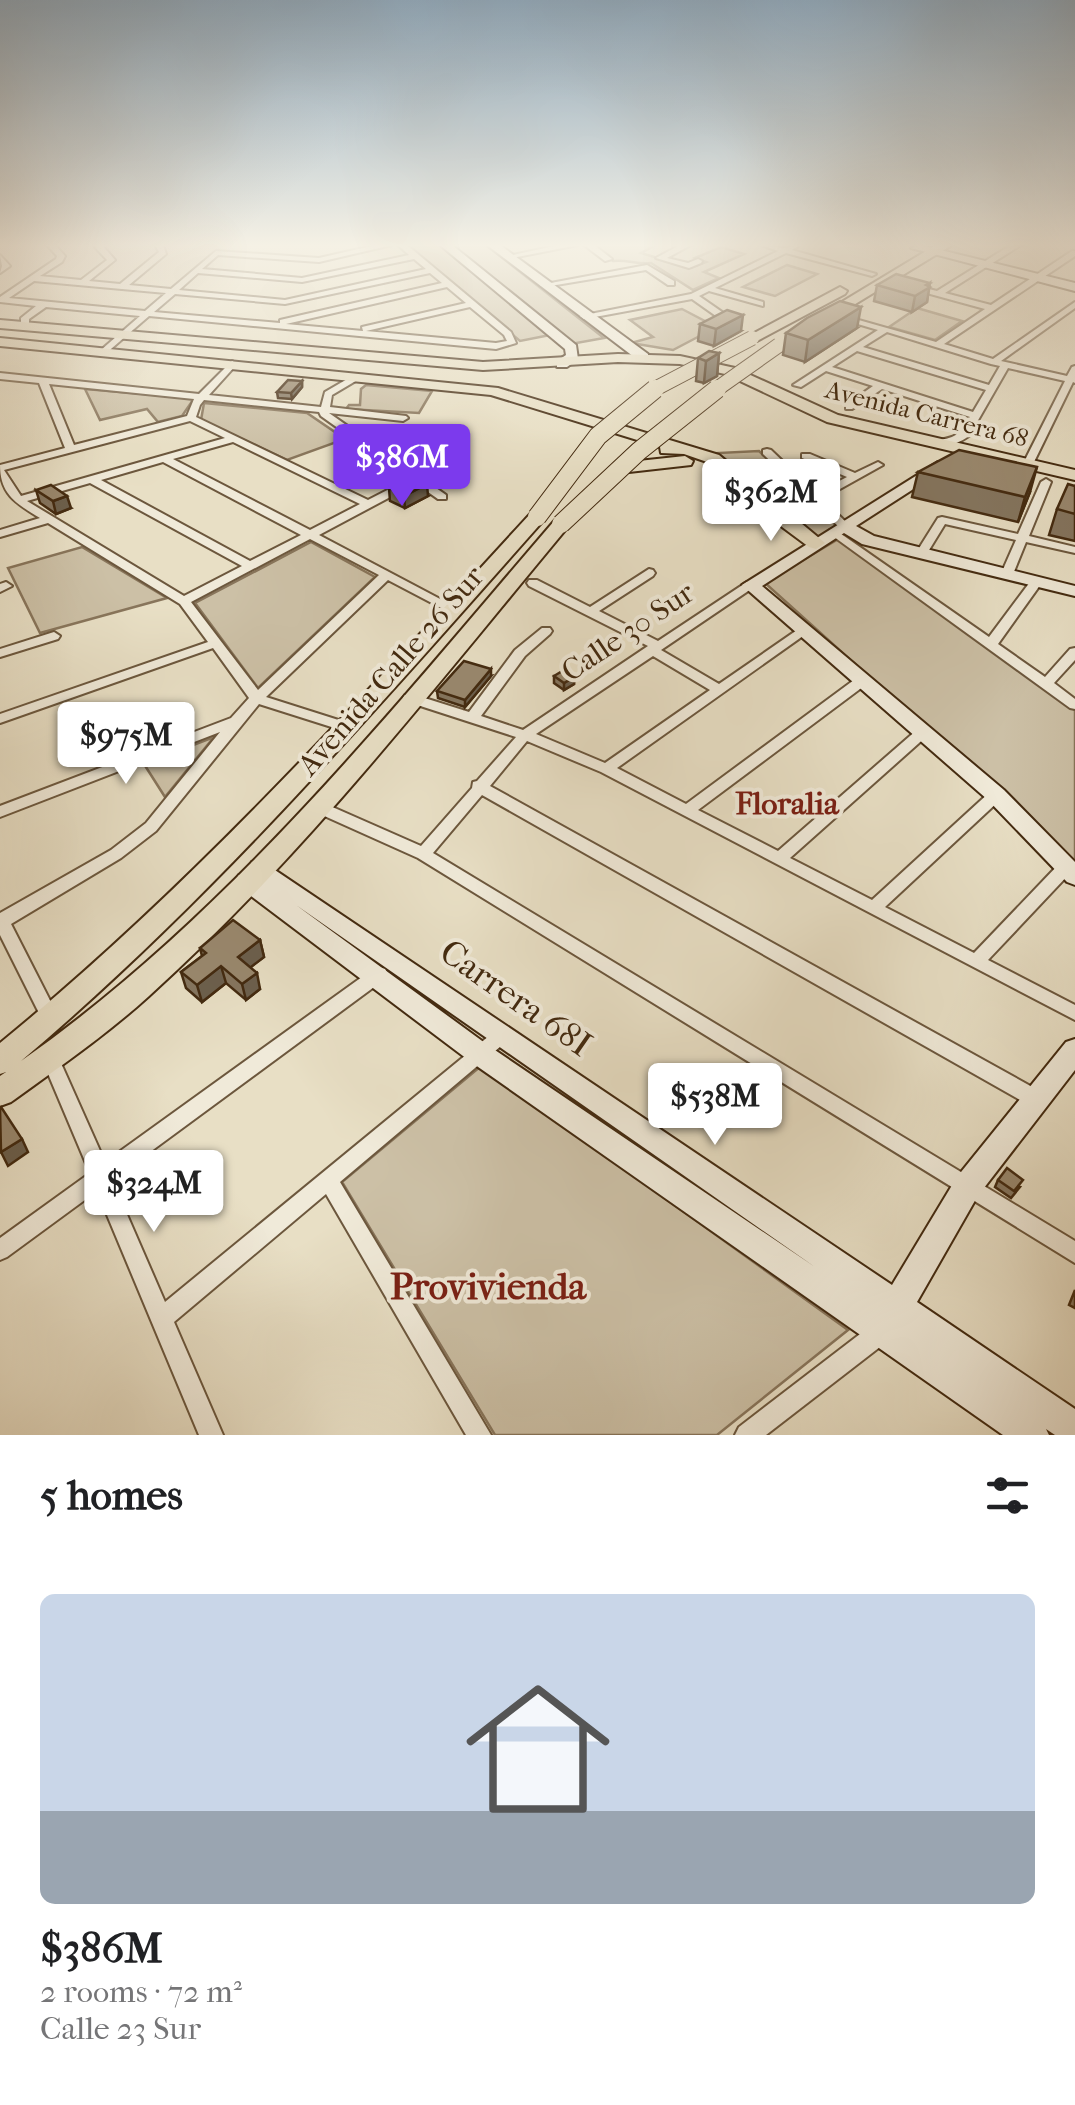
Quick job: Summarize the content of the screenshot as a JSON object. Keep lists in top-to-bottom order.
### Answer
{
  "streets": {
    "main road": ["Avenida Carrera 68", "Avenida Calle 26 Sur"],
    "street": ["Calle 30 Sur", "Carrera 68I"]
  },
  "crossings": [
    ["Avenida Carrera 68", "Calle 30 Sur"],
    ["Avenida Calle 26 Sur", "Carrera 68I"]
  ],
  "districts": ["Floralia", "Provivienda"],
  "page": {
    "price": [
      "$386M",
      "$362M",
      "$975M",
      "$538M",
      "$324M"
    ],
    "heading": "5 homes",
    "list": [
      {
        "name": "$386M",
        "note": "2 rooms · 72 m² · Calle 23 Sur"
      }
    ]
  }
}
